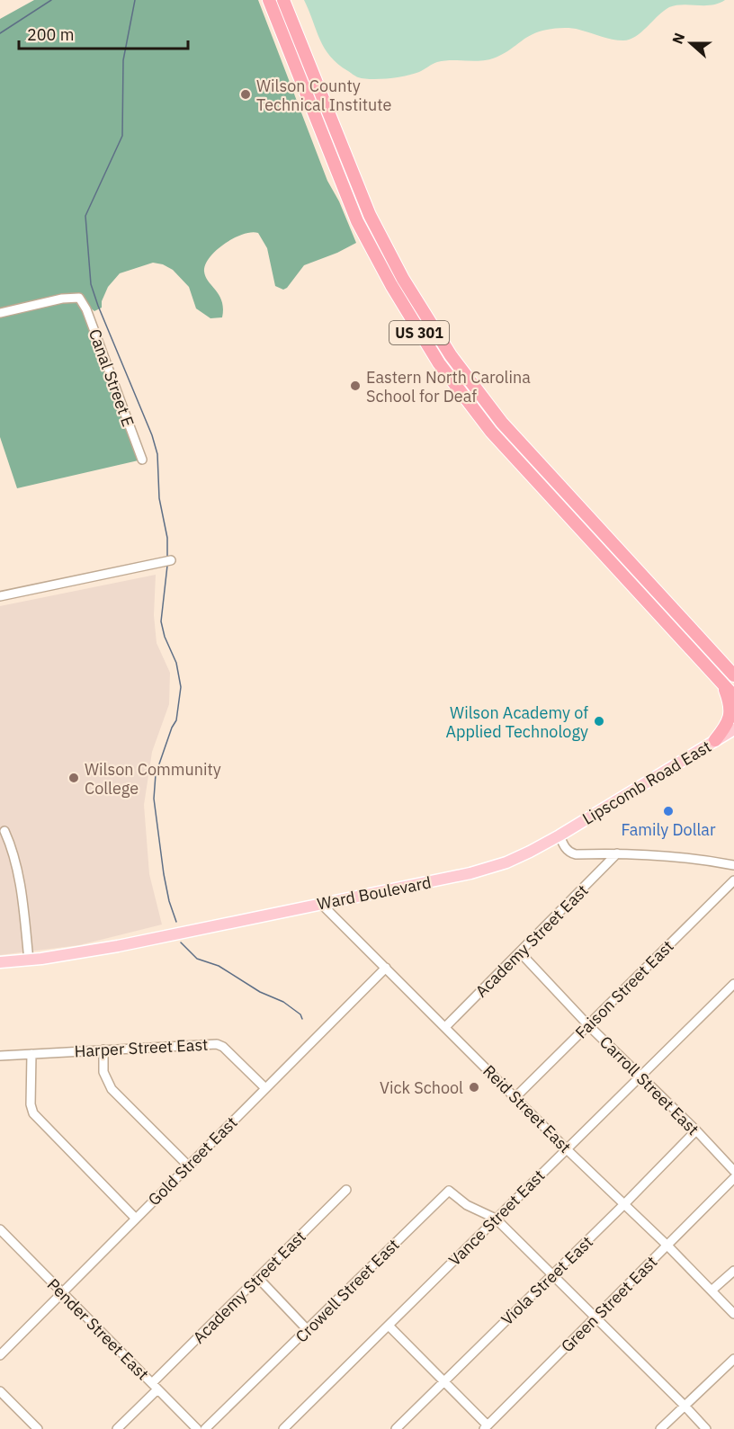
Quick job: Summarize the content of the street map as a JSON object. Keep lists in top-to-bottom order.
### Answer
{
  "streets": {
    "highway": ["US 301"],
    "main road": ["Lipscomb Road East", "Ward Boulevard"],
    "street": [
      "Canal Street E",
      "Academy Street East",
      "Faison Street East",
      "Harper Street East",
      "Carroll Street East",
      "Reid Street East",
      "Gold Street East",
      "Vance Street East",
      "Viola Street East",
      "Crowell Street East",
      "Green Street East",
      "Pender Street East"
    ]
  },
  "crossings": [
    ["Lipscomb Road East", "Ward Boulevard"],
    ["Ward Boulevard", "Reid Street East"],
    ["Academy Street East", "Carroll Street East"],
    ["Academy Street East", "Reid Street East"],
    ["Academy Street East", "Pender Street East"],
    ["Faison Street East", "Carroll Street East"],
    ["Faison Street East", "Reid Street East"],
    ["Harper Street East", "Gold Street East"],
    ["Carroll Street East", "Vance Street East"],
    ["Carroll Street East", "Viola Street East"],
    ["Reid Street East", "Gold Street East"],
    ["Reid Street East", "Vance Street East"],
    ["Reid Street East", "Viola Street East"],
    ["Reid Street East", "Green Street East"],
    ["Gold Street East", "Pender Street East"],
    ["Vance Street East", "Crowell Street East"]
  ],
  "places": [
    "Wilson County Technical Institute",
    "Eastern North Carolina School for Deaf",
    "Wilson Academy of Applied Technology",
    "Wilson Community College",
    "Family Dollar",
    "Vick School"
  ],
  "scale_bar": "200 m",
  "north": "left"
}
